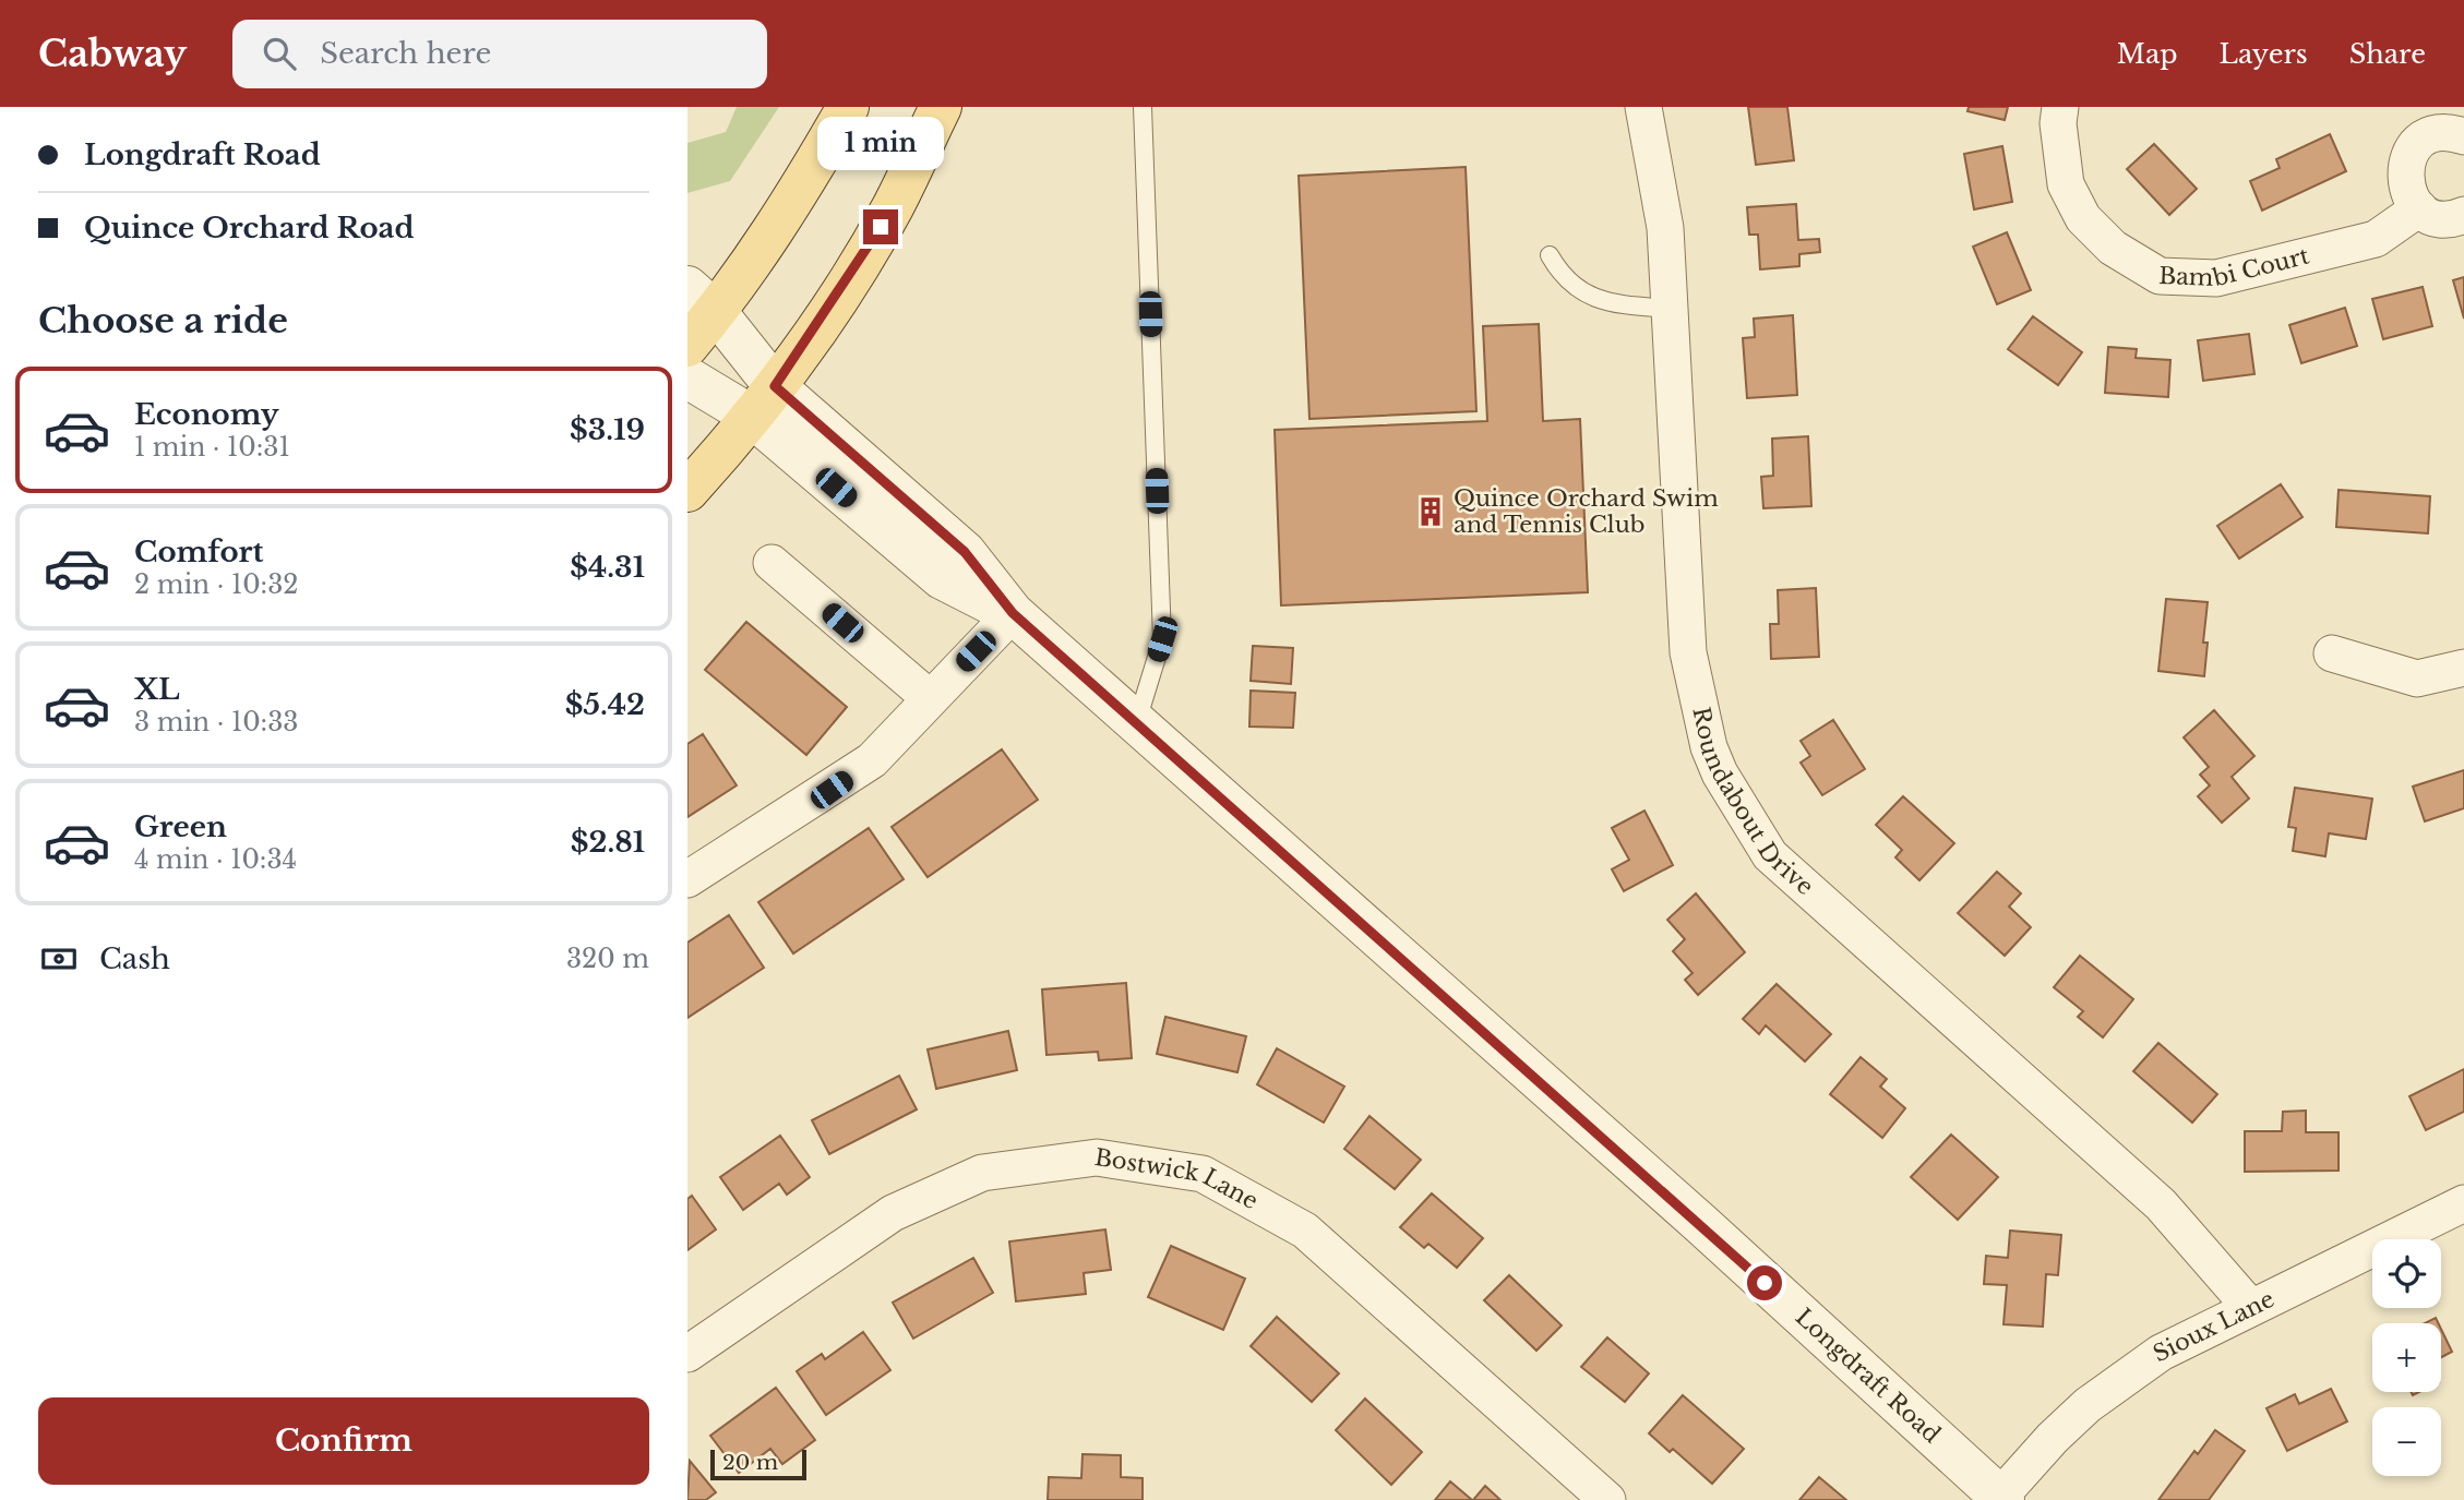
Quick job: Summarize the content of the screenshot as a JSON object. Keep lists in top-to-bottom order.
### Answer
{
  "streets": {
    "street": [
      "Bambi Court",
      "Roundabout Drive",
      "Bostwick Lane",
      "Sioux Lane",
      "Longdraft Road"
    ]
  },
  "crossings": [
    ["Roundabout Drive", "Sioux Lane"],
    ["Sioux Lane", "Longdraft Road"]
  ],
  "places": {
    "building": ["Quince Orchard Swim and Tennis Club"]
  },
  "scale_bar": "20 m",
  "page": {
    "header": "Cabway",
    "search": "Search here",
    "nav": ["Map", "Layers", "Share"],
    "banner": ["Longdraft Road", "Quince Orchard Road"],
    "bubble": "1 min",
    "heading": "Choose a ride",
    "list": [
      {
        "name": "Economy",
        "note": "1 min · 10:31",
        "value": "$3.19"
      },
      {
        "name": "Comfort",
        "note": "2 min · 10:32",
        "value": "$4.31"
      },
      {
        "name": "XL",
        "note": "3 min · 10:33",
        "value": "$5.42"
      },
      {
        "name": "Green",
        "note": "4 min · 10:34",
        "value": "$2.81"
      }
    ],
    "pay": ["Cash", "320 m"],
    "map_buttons": ["+", "−"],
    "buttons": "Confirm",
    "scale": "20 m"
  }
}
